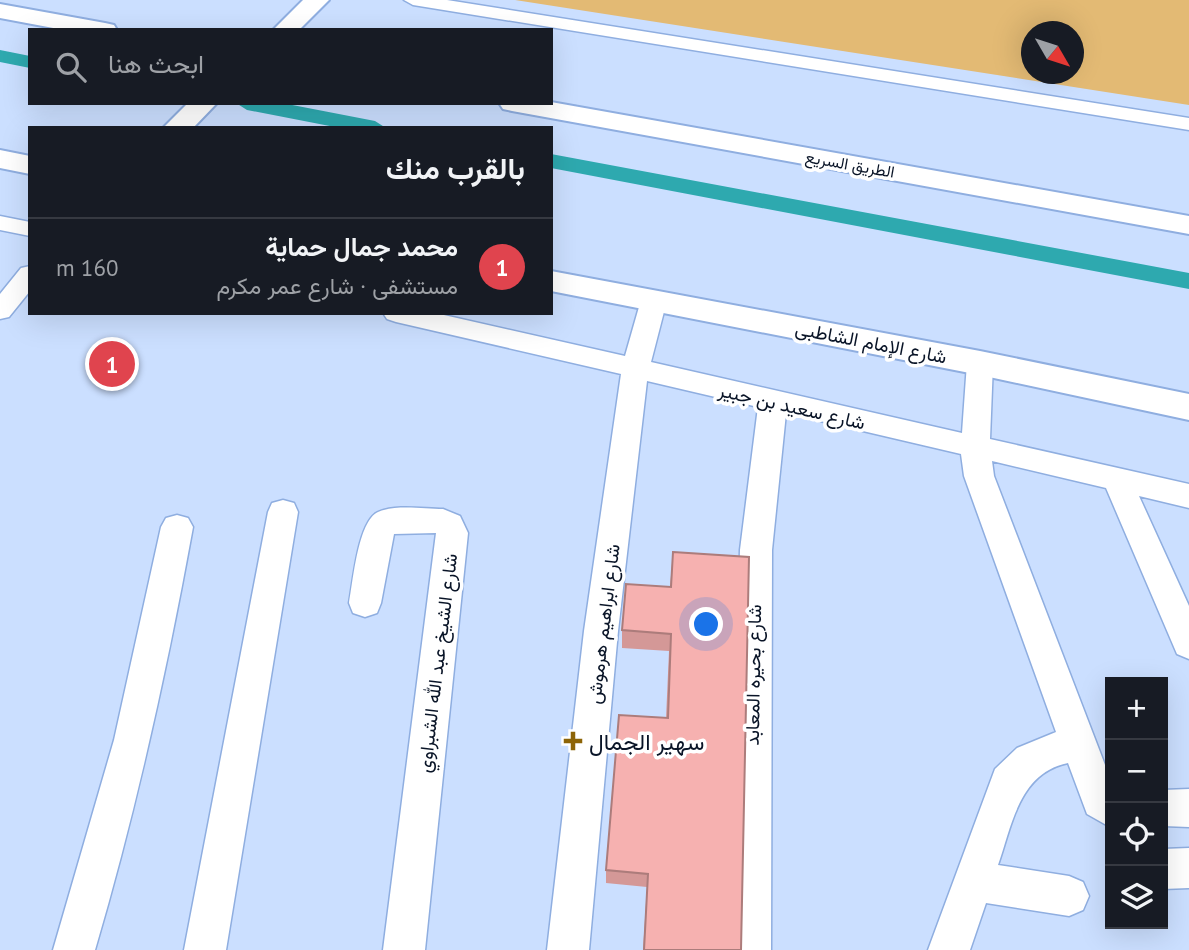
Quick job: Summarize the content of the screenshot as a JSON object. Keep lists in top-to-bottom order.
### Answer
{
  "streets": {
    "main road": ["الطريق السريع", "شارع الإمام الشاطبى"],
    "street": [
      "شارع سعيد بن جبير",
      "شارع ابراهيم هرموش",
      "شارع الشيخ عبد الله الشبراوي",
      "شارع بحيره المعابد"
    ]
  },
  "crossings": [
    ["شارع الإمام الشاطبى", "شارع ابراهيم هرموش"],
    ["شارع سعيد بن جبير", "شارع ابراهيم هرموش"],
    ["شارع سعيد بن جبير", "شارع بحيره المعابد"]
  ],
  "places": {
    "health": ["سهير الجمال"]
  },
  "north": "bottom right",
  "page": {
    "search": "ابحث هنا",
    "heading": "بالقرب منك",
    "list": [
      {
        "mark": "1",
        "name": "محمد جمال حماية",
        "note": "مستشفى · شارع عمر مكرم",
        "value": "160 m"
      }
    ],
    "pins": "1",
    "map_buttons": ["+", "−"]
  }
}
